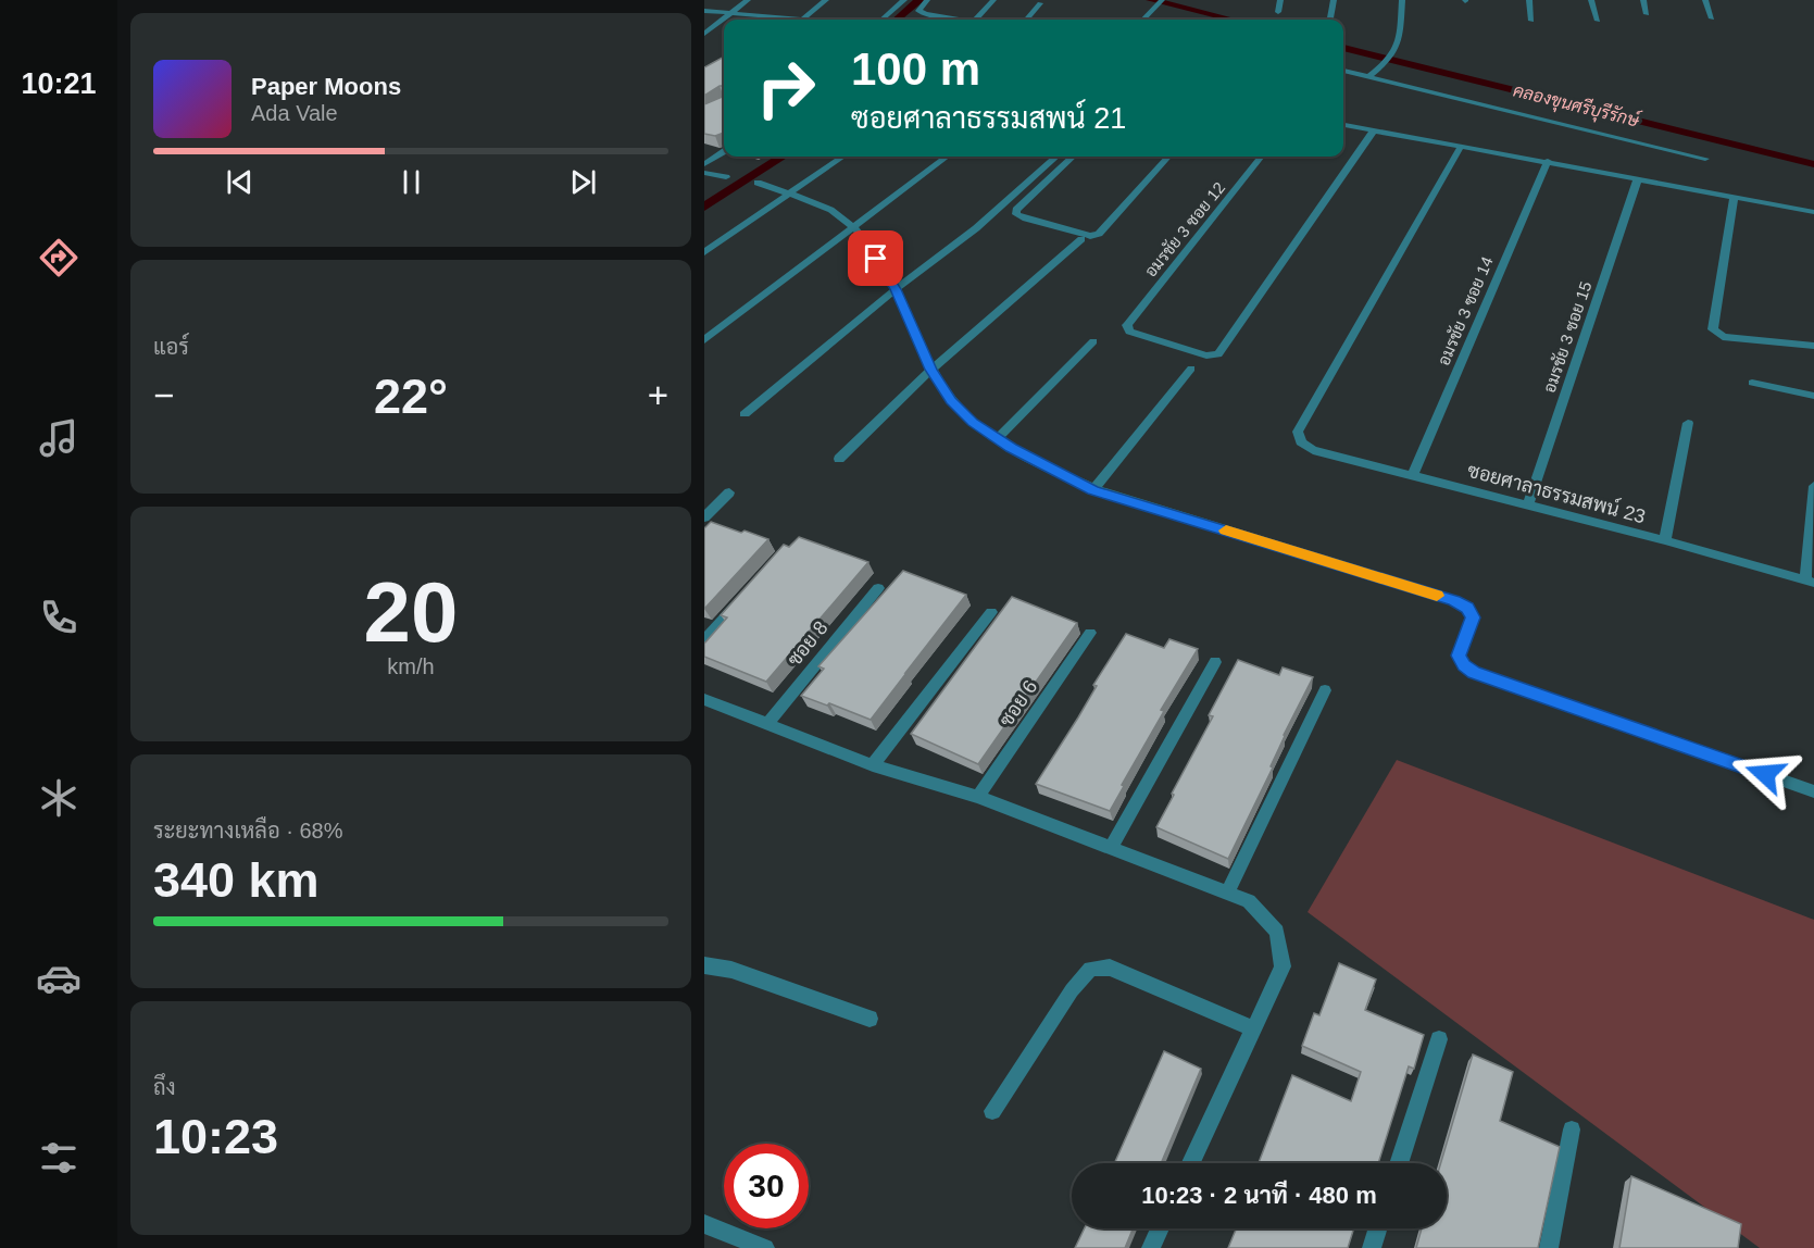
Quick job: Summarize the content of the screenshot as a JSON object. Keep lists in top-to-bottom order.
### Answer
{
  "streets": {
    "street": [
      "อมรชัย 3 ซอย 12",
      "อมรชัย 3 ซอย 14",
      "อมรชัย 3 ซอย 15",
      "ซอยศาลาธรรมสพน์ 23",
      "ซอย 8",
      "ซอย 6"
    ]
  },
  "crossings": [
    ["อมรชัย 3 ซอย 14", "ซอยศาลาธรรมสพน์ 23"],
    ["อมรชัย 3 ซอย 15", "ซอยศาลาธรรมสพน์ 23"]
  ],
  "water": ["คลองขุนศรีบุรีรักษ์"],
  "page": {
    "tabs": "10:21",
    "turn": ["100 m", "ซอยศาลาธรรมสพน์ 21"],
    "song": ["Paper Moons", "Ada Vale"],
    "tile": [
      "แอร์",
      ["20", "km/h"],
      ["ระยะทางเหลือ · 68%", "340 km"],
      ["ถึง", "10:23"]
    ],
    "heat": ["−", "22°", "+"],
    "limit": "30",
    "trip": "10:23 · 2 นาที · 480 m"
  }
}
